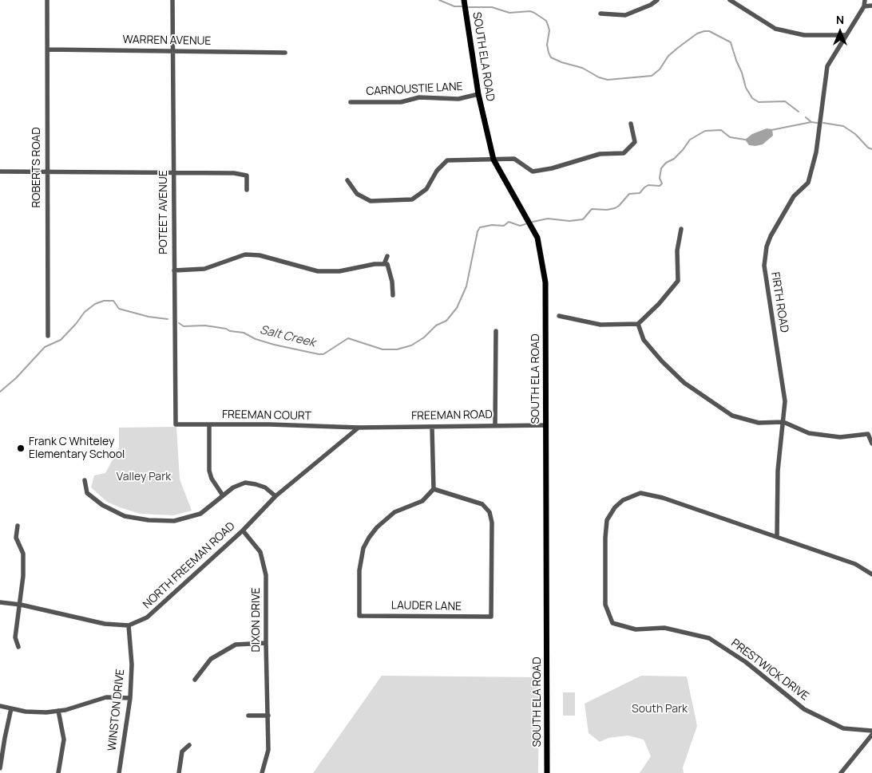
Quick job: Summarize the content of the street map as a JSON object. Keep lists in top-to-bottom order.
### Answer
{
  "streets": {
    "main road": ["SOUTH ELA ROAD"],
    "street": [
      "WARREN AVENUE",
      "CARNOUSTIE LANE",
      "ROBERTS ROAD",
      "POTEET AVENUE",
      "FIRTH ROAD",
      "FREEMAN COURT",
      "FREEMAN ROAD",
      "NORTH FREEMAN ROAD",
      "LAUDER LANE",
      "DIXON DRIVE",
      "PRESTWICK DRIVE",
      "WINSTON DRIVE"
    ]
  },
  "crossings": [
    ["WARREN AVENUE", "ROBERTS ROAD"],
    ["WARREN AVENUE", "POTEET AVENUE"],
    ["SOUTH ELA ROAD", "CARNOUSTIE LANE"],
    ["SOUTH ELA ROAD", "FREEMAN ROAD"],
    ["POTEET AVENUE", "FREEMAN COURT"],
    ["FIRTH ROAD", "PRESTWICK DRIVE"],
    ["FREEMAN COURT", "FREEMAN ROAD"],
    ["FREEMAN COURT", "NORTH FREEMAN ROAD"],
    ["FREEMAN ROAD", "NORTH FREEMAN ROAD"],
    ["NORTH FREEMAN ROAD", "DIXON DRIVE"],
    ["NORTH FREEMAN ROAD", "WINSTON DRIVE"]
  ],
  "water": ["Salt Creek"],
  "parks": ["Valley Park", "South Park"],
  "places": ["Frank C Whiteley Elementary School"],
  "north": "top"
}
